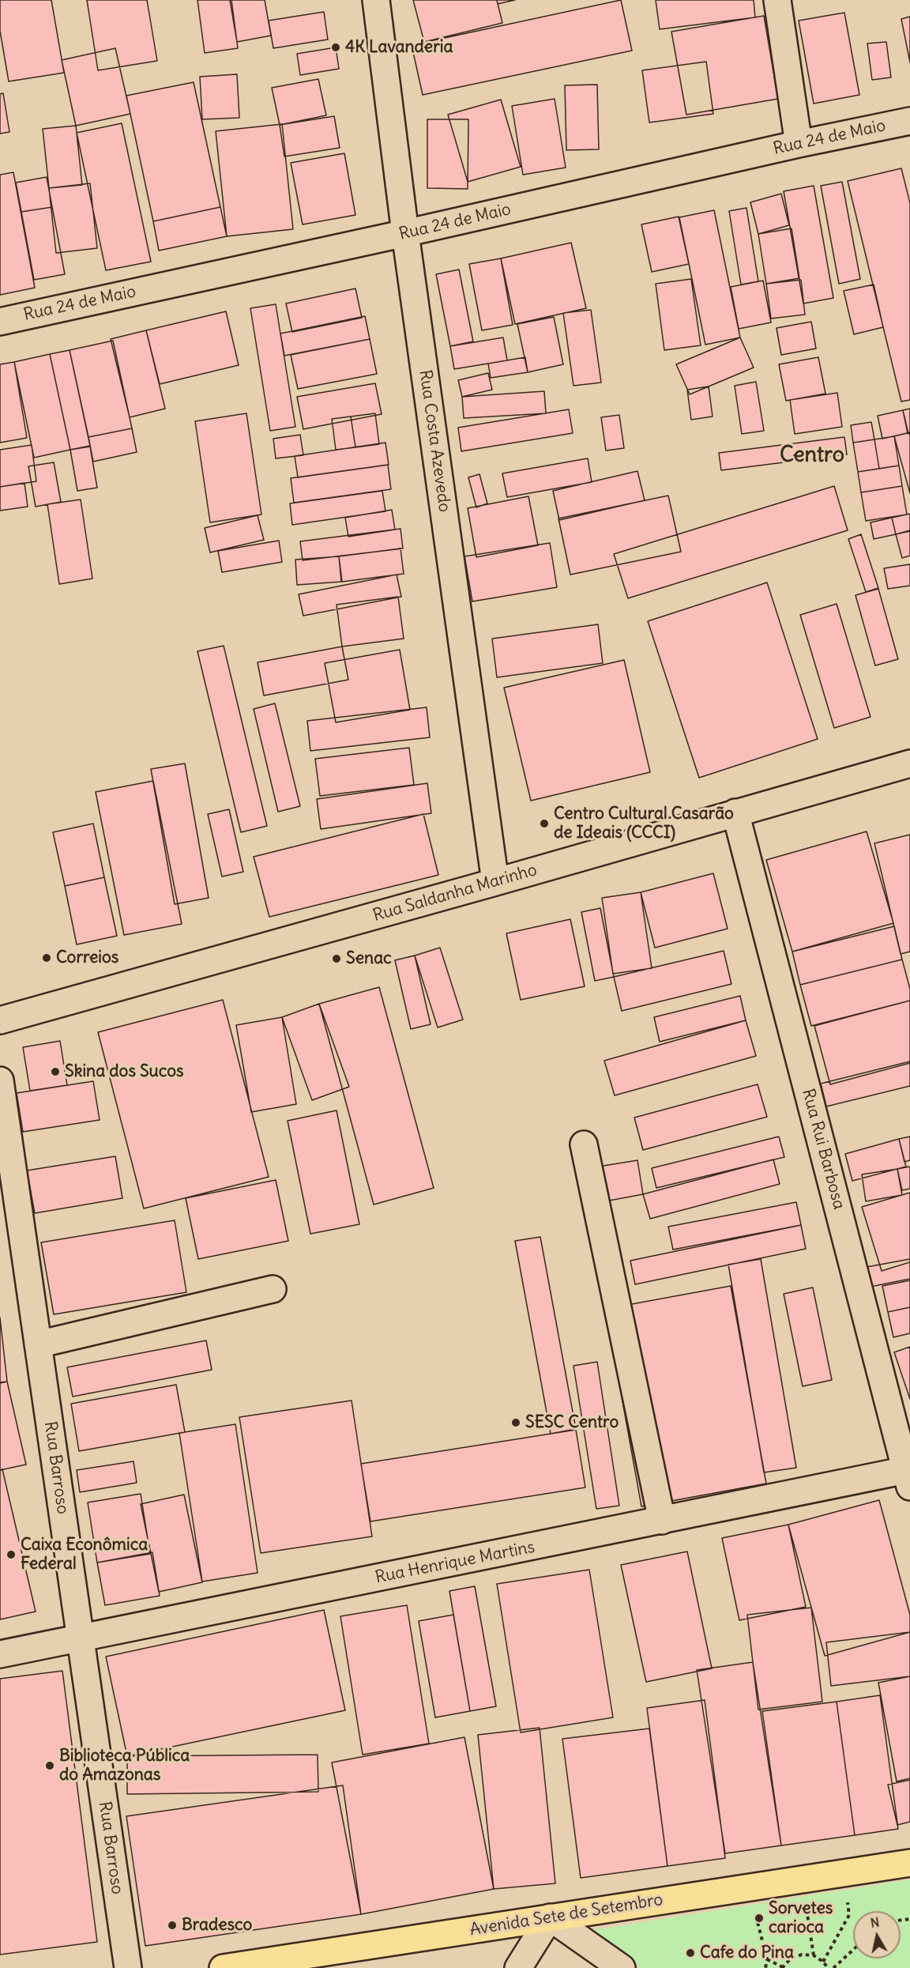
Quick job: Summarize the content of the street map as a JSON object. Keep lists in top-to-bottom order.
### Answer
{
  "streets": {
    "main road": ["Avenida Sete de Setembro"],
    "street": [
      "Rua 24 de Maio",
      "Rua Costa Azevedo",
      "Rua Saldanha Marinho",
      "Rua Rui Barbosa",
      "Rua Barroso",
      "Rua Henrique Martins"
    ]
  },
  "crossings": [
    ["Rua 24 de Maio", "Rua Costa Azevedo"],
    ["Rua Costa Azevedo", "Rua Saldanha Marinho"],
    ["Rua Saldanha Marinho", "Rua Rui Barbosa"],
    ["Rua Rui Barbosa", "Rua Henrique Martins"],
    ["Rua Barroso", "Rua Henrique Martins"]
  ],
  "districts": ["Centro"],
  "places": [
    "4K Lavanderia",
    "Centro Cultural Casarão de Ideais (CCCI)",
    "Correios",
    "Senac",
    "Skina dos Sucos",
    "SESC Centro",
    "Caixa Econômica Federal",
    "Biblioteca Pública do Amazonas",
    "Sorvetes carioca",
    "Bradesco",
    "Cafe do Pina"
  ],
  "north": "top"
}
